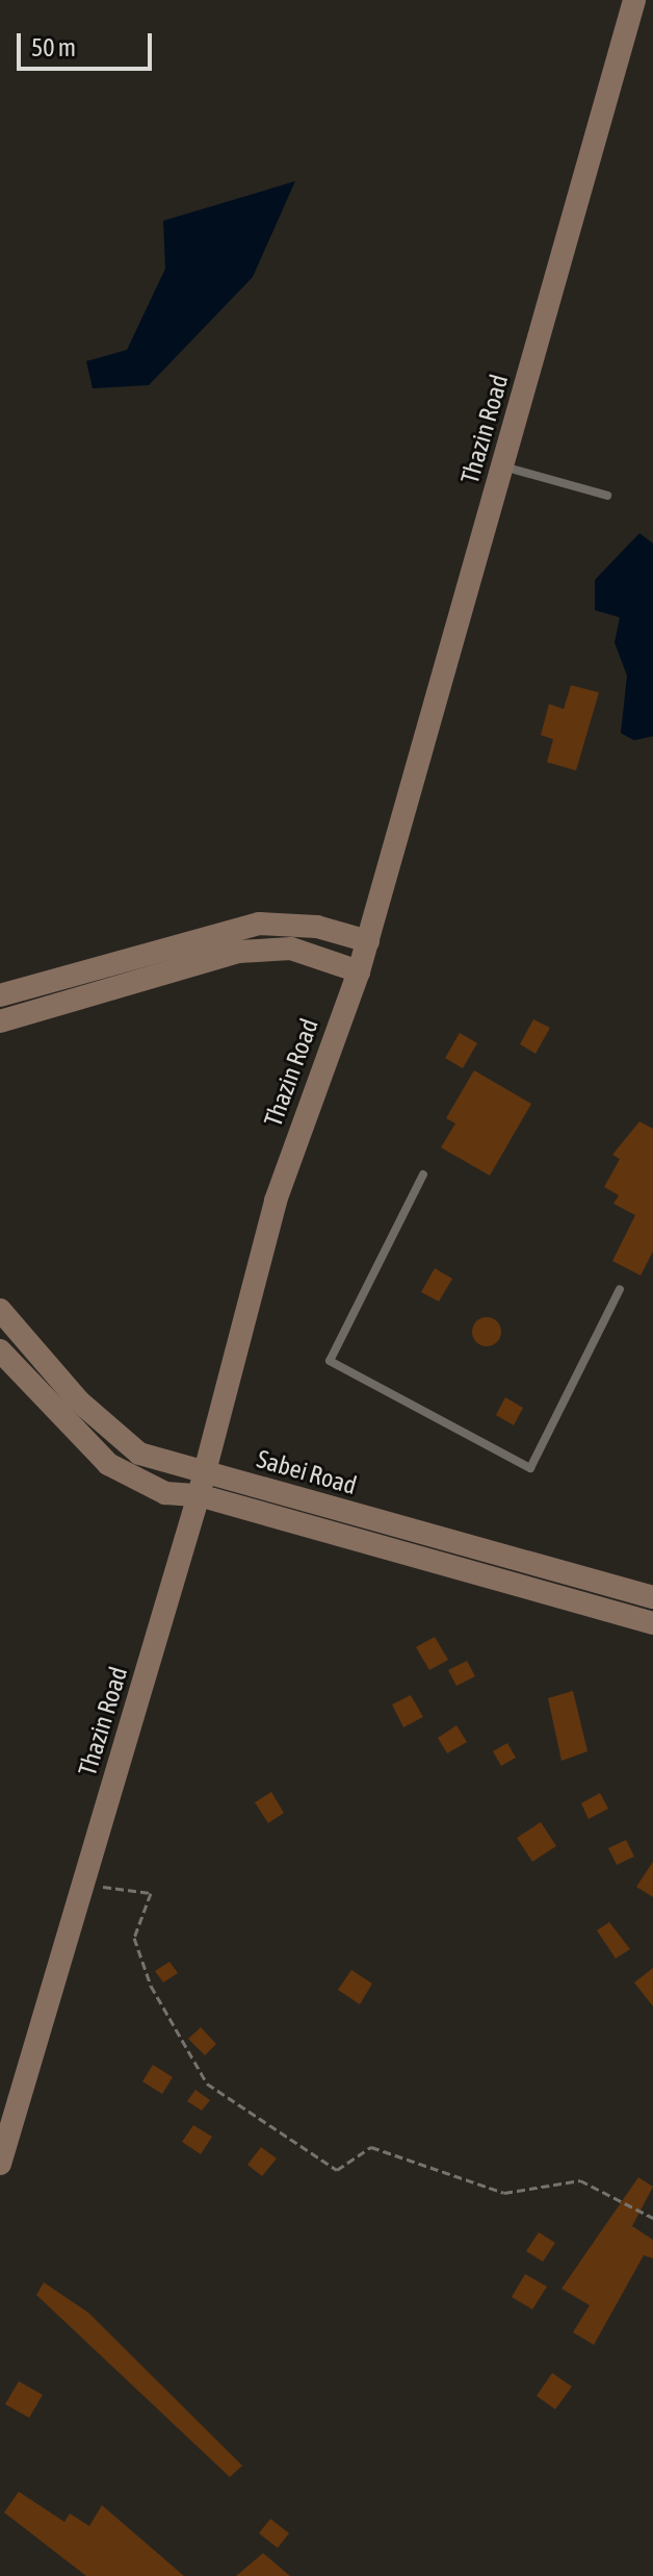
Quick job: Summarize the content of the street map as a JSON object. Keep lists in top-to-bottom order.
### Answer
{
  "streets": {
    "main road": ["Thazin Road", "Sabei Road"]
  },
  "crossings": [
    ["Thazin Road", "Sabei Road"]
  ],
  "scale_bar": "50 m"
}
